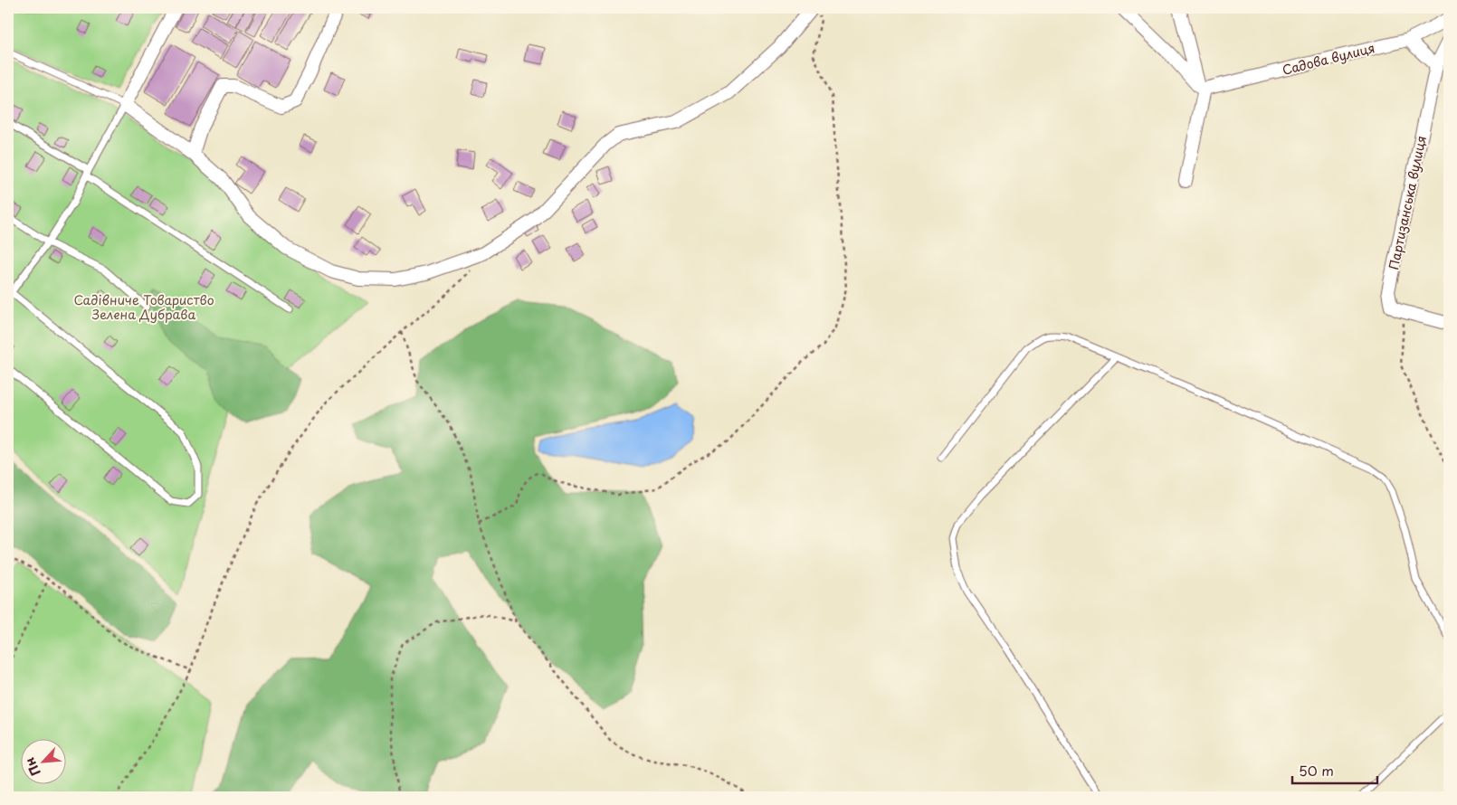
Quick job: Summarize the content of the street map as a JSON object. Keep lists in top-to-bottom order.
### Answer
{
  "streets": {
    "street": ["Садова вулиця", "Партизанська вулиця"]
  },
  "parks": ["Садівниче Товариство Зелена Дубрава"],
  "scale_bar": "50 m",
  "north": "bottom left"
}
